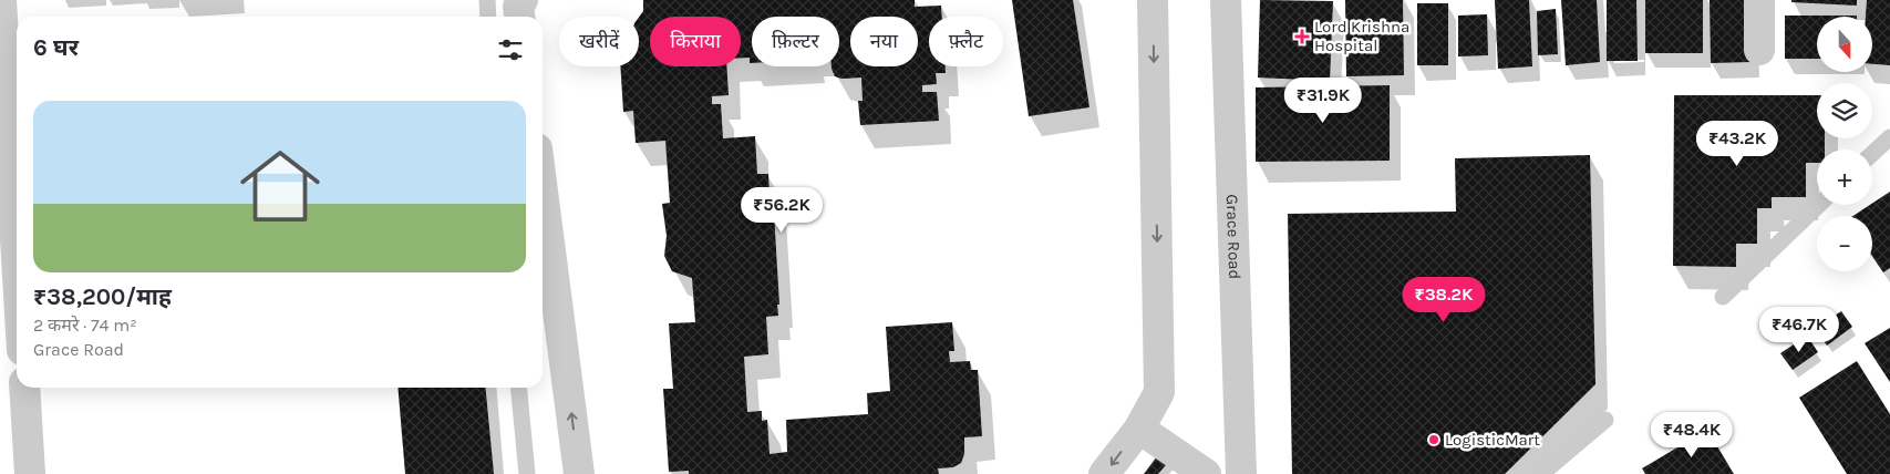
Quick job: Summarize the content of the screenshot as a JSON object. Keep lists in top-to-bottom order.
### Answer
{
  "streets": {
    "street": ["Grace Road"]
  },
  "places": {
    "health": ["Lord Krishna Hospital"],
    "other": ["LogisticMart"]
  },
  "north": "bottom",
  "page": {
    "map_buttons": ["+", "−"],
    "chip": [
      "खरीदें",
      "किराया",
      "फ़िल्टर",
      "नया",
      "फ़्लैट"
    ],
    "heading": "6 घर",
    "price": [
      "₹31.9K",
      "₹43.2K",
      "₹56.2K",
      "₹38.2K",
      "₹46.7K",
      "₹48.4K"
    ],
    "list": [
      {
        "name": "₹38,200/माह",
        "note": "2 कमरे · 74 m² · Grace Road"
      }
    ]
  }
}
